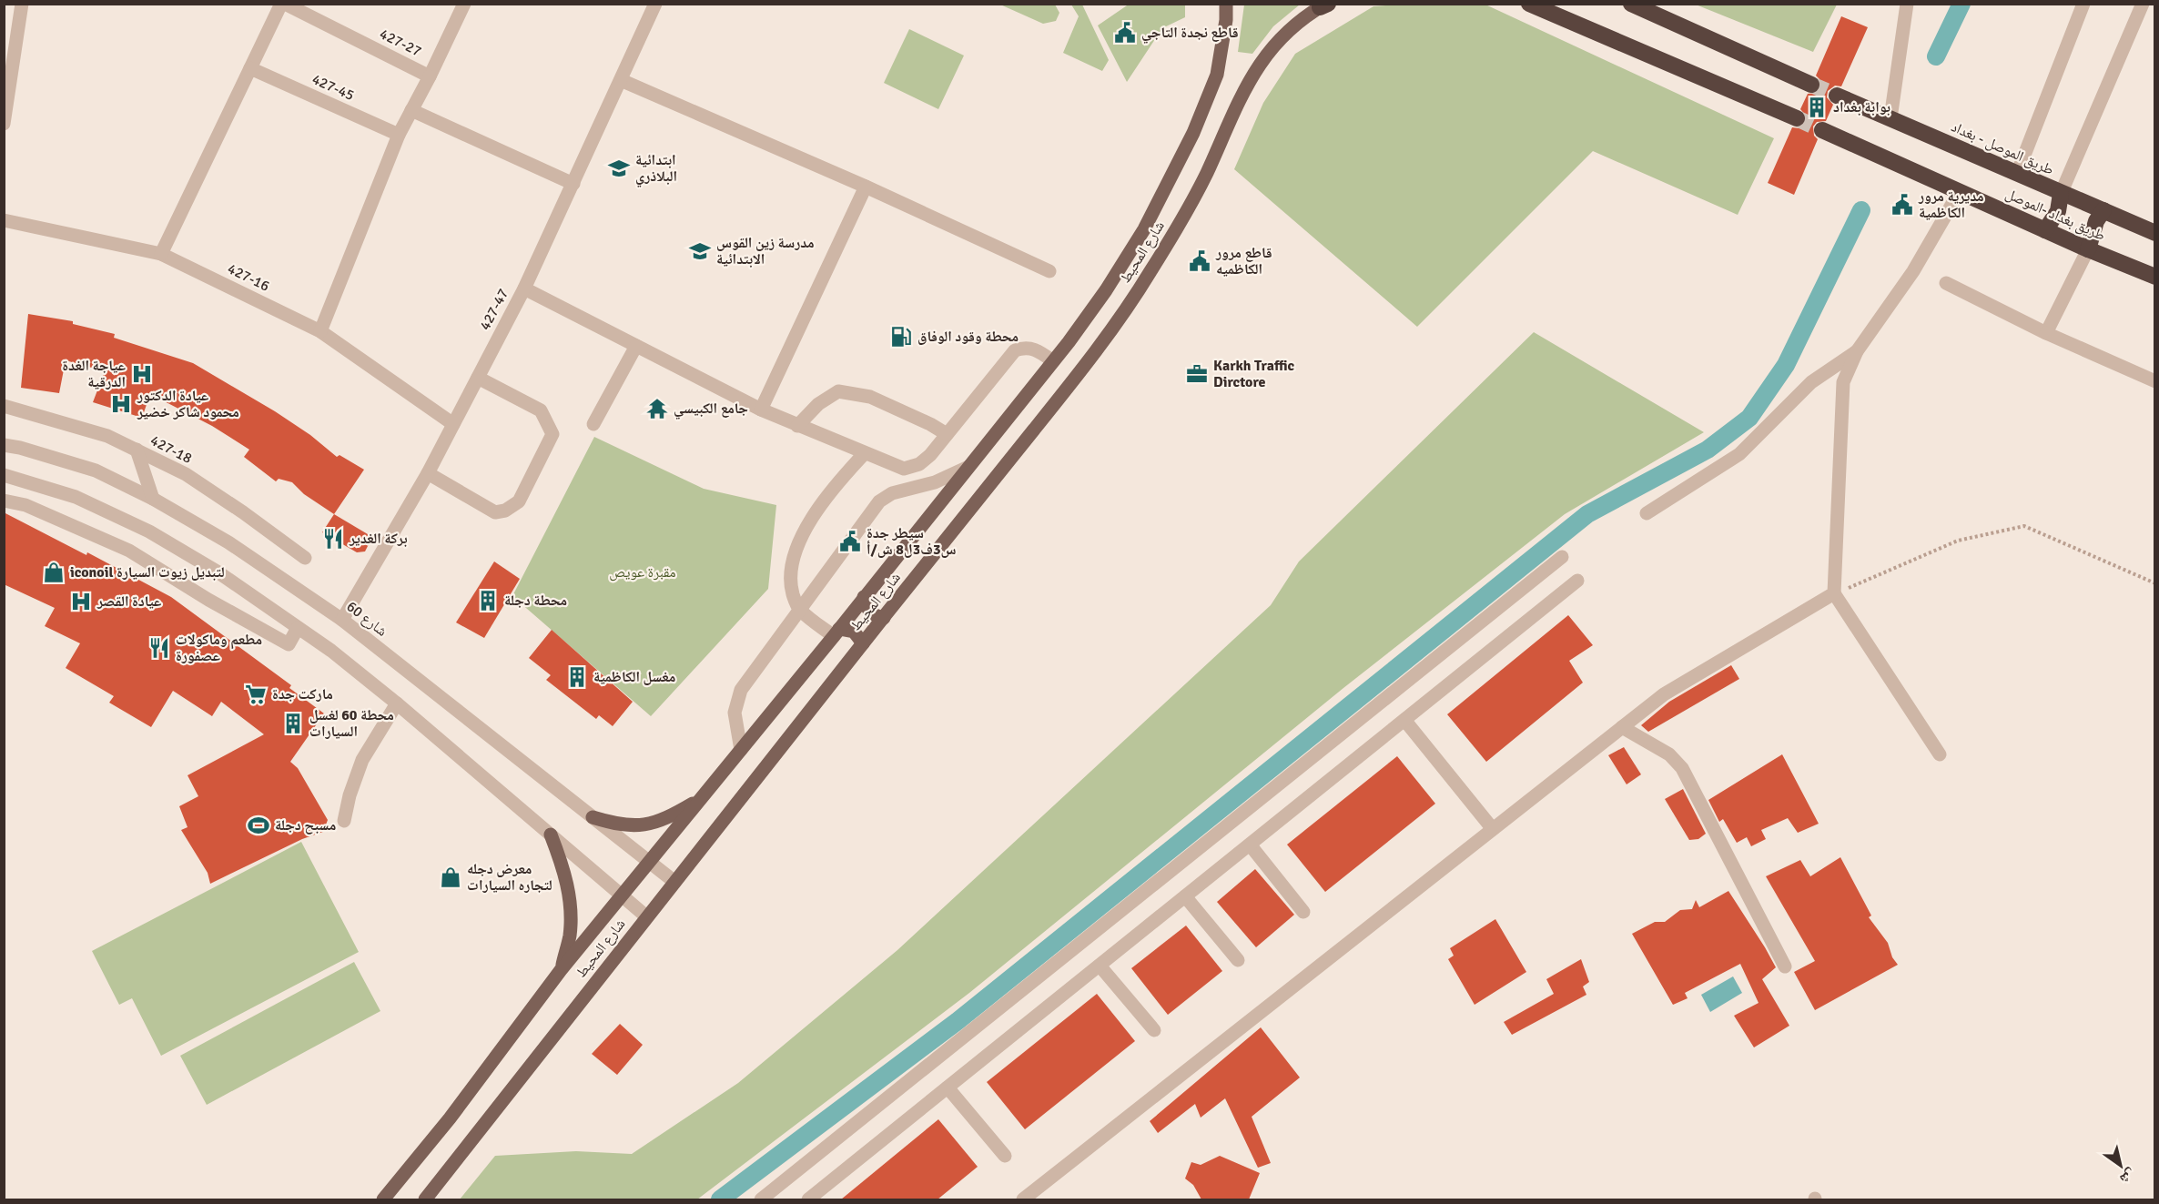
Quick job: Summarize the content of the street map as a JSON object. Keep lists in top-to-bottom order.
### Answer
{
  "streets": {
    "highway": ["طريق الموصل - بغداد", "طريق بغداد -الموصل"],
    "main road": ["شارع المحيط"],
    "street": [
      "427-27",
      "427-45",
      "427-16",
      "427-47",
      "427-18",
      "شارع 60"
    ]
  },
  "crossings": [
    ["شارع المحيط", "شارع 60"],
    ["427-16", "427-47"],
    ["427-47", "شارع 60"]
  ],
  "parks": ["مقبرة عويص"],
  "places": {
    "public building": [
      "قاطع نجدة التاجي",
      "مديرية مرور الكاظمية",
      "قاطع مرور الكاظميه",
      "سيطر جدة س3ف3ل8 ش/أ"
    ],
    "building": [
      "بوابة بغداد",
      "محطة دجلة",
      "مغسل الكاظمية",
      "محطة 60 لغسل السيارات"
    ],
    "school or university": ["ابتدائية البلاذري", "مدرسة زين القوس الابتدائية"],
    "fuel station": ["محطة وقود الوفاق"],
    "hospital": ["عياجة الغدة الدرقية", "عيادة الدكتور محمود شاكر خضير", "عيادة القصر"],
    "office": ["Karkh Traffic Dirctore"],
    "temple": ["جامع الكبيسي"],
    "restaurant": ["بركة الغدير", "مطعم وماكولات عصفورة"],
    "shop": ["iconoil لتبديل زيوت السيارة", "معرض دجله لتجاره السيارات"],
    "supermarket": ["ماركت جدة"],
    "sports": ["مسبح دجلة"]
  },
  "north": "bottom right"
}
